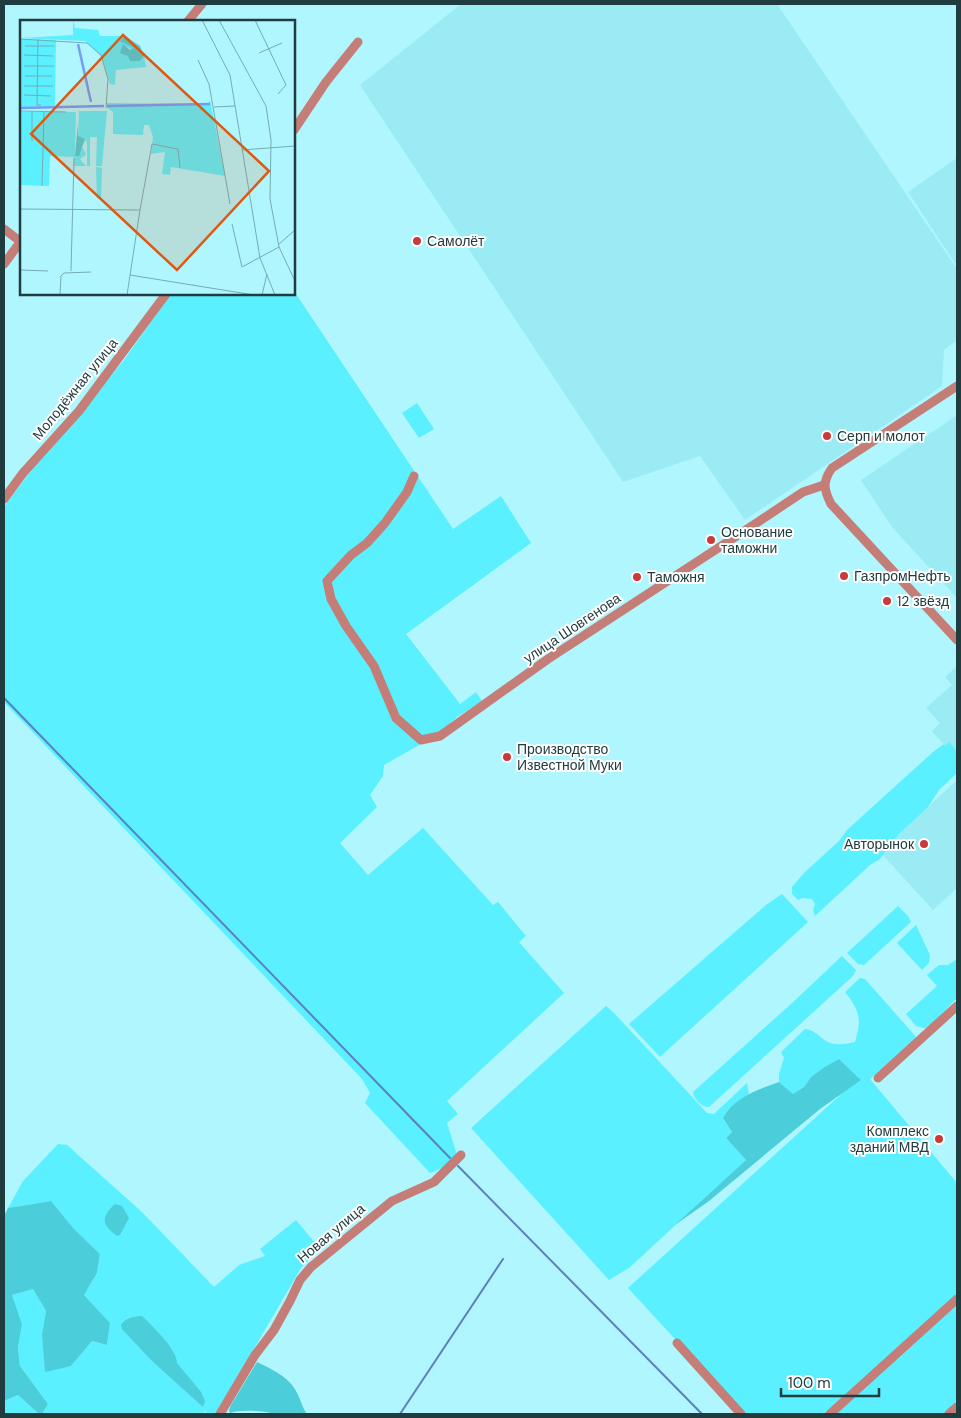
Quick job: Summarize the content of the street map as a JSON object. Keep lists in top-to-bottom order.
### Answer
{
  "streets": {
    "street": ["Молодёжная улица", "улица Шовгенова", "Новая улица"]
  },
  "places": [
    "Самолёт",
    "Серп и молот",
    "Основание таможни",
    "ГазпромНефть",
    "Таможня",
    "12 звёзд",
    "Производство Известной Муки",
    "Авторынок",
    "Комплекс зданий МВД"
  ],
  "scale_bar": "100 m"
}
